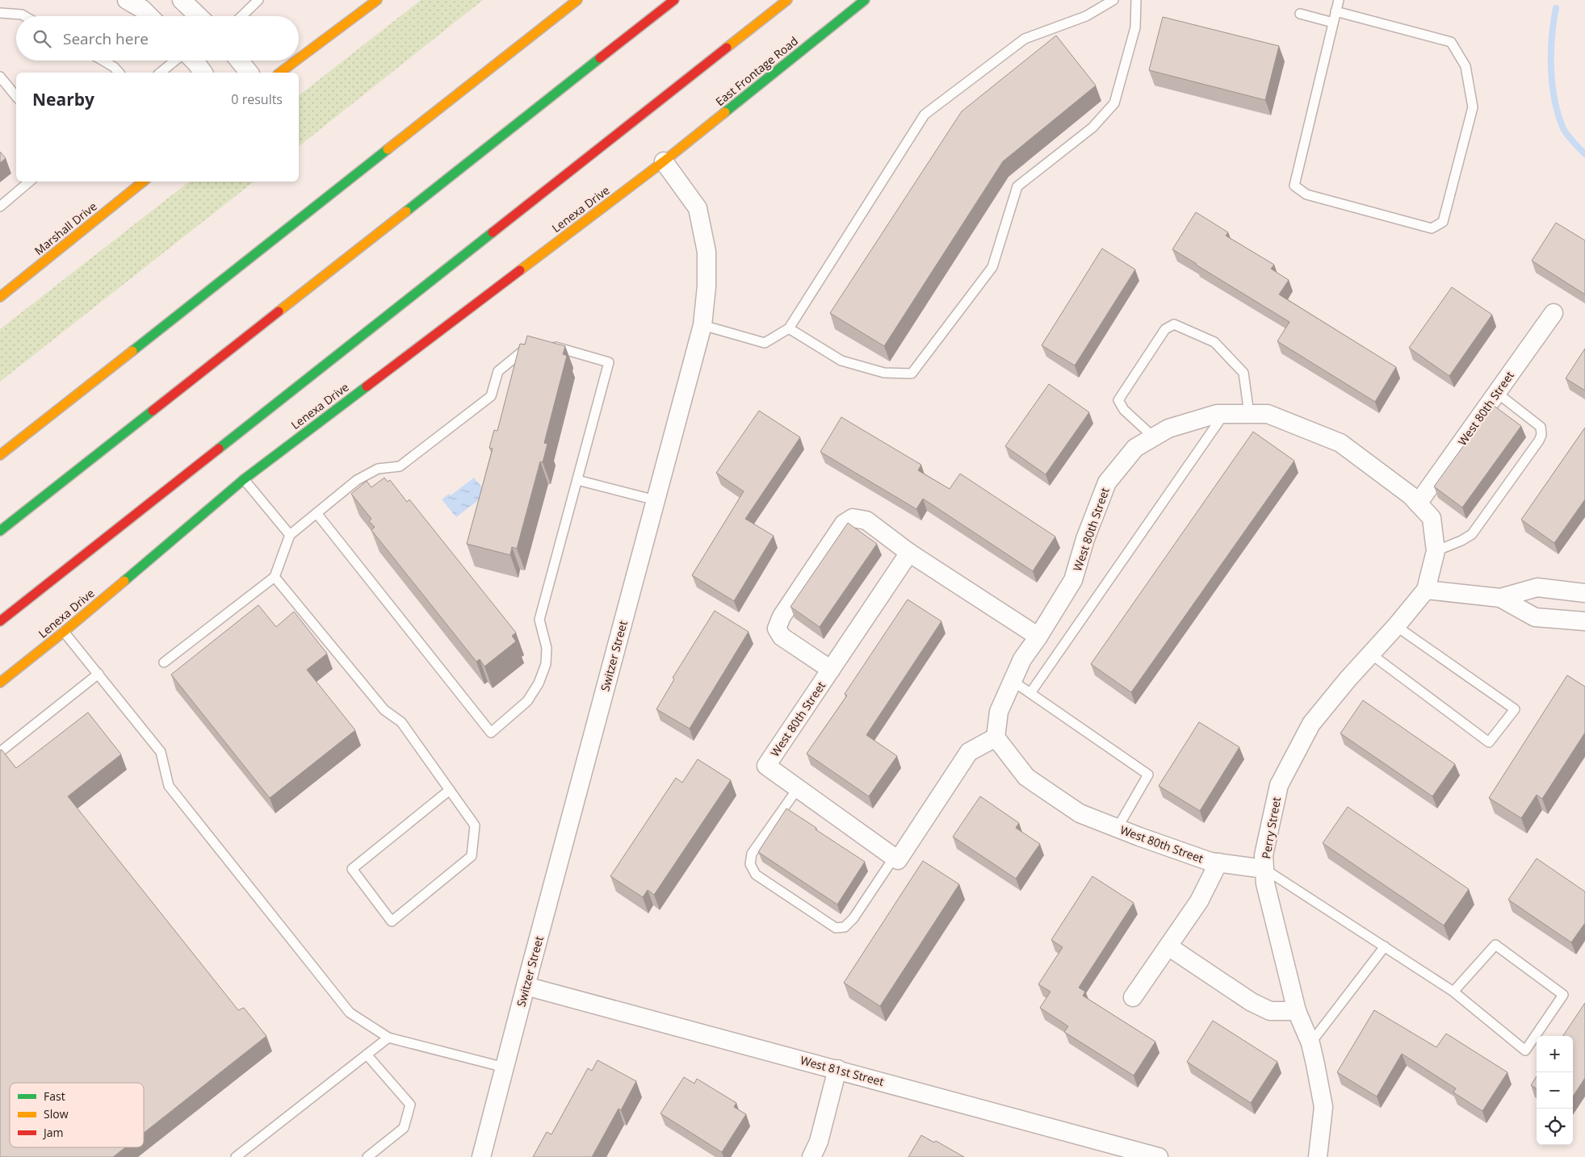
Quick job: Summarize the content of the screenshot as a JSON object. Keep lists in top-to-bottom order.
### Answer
{
  "streets": {
    "main road": ["East Frontage Road", "Lenexa Drive", "Marshall Drive"],
    "street": [
      "West 80th Street",
      "Switzer Street",
      "Perry Street",
      "West 81st Street"
    ]
  },
  "crossings": [
    ["East Frontage Road", "Lenexa Drive"],
    ["East Frontage Road", "Switzer Street"],
    ["Lenexa Drive", "Switzer Street"],
    ["West 80th Street", "Perry Street"],
    ["Switzer Street", "West 81st Street"]
  ],
  "legend": ["Fast", "Slow", "Jam"],
  "page": {
    "search": "Search here",
    "heading": ["Nearby", "0 results"],
    "map_buttons": ["+", "−"]
  }
}
